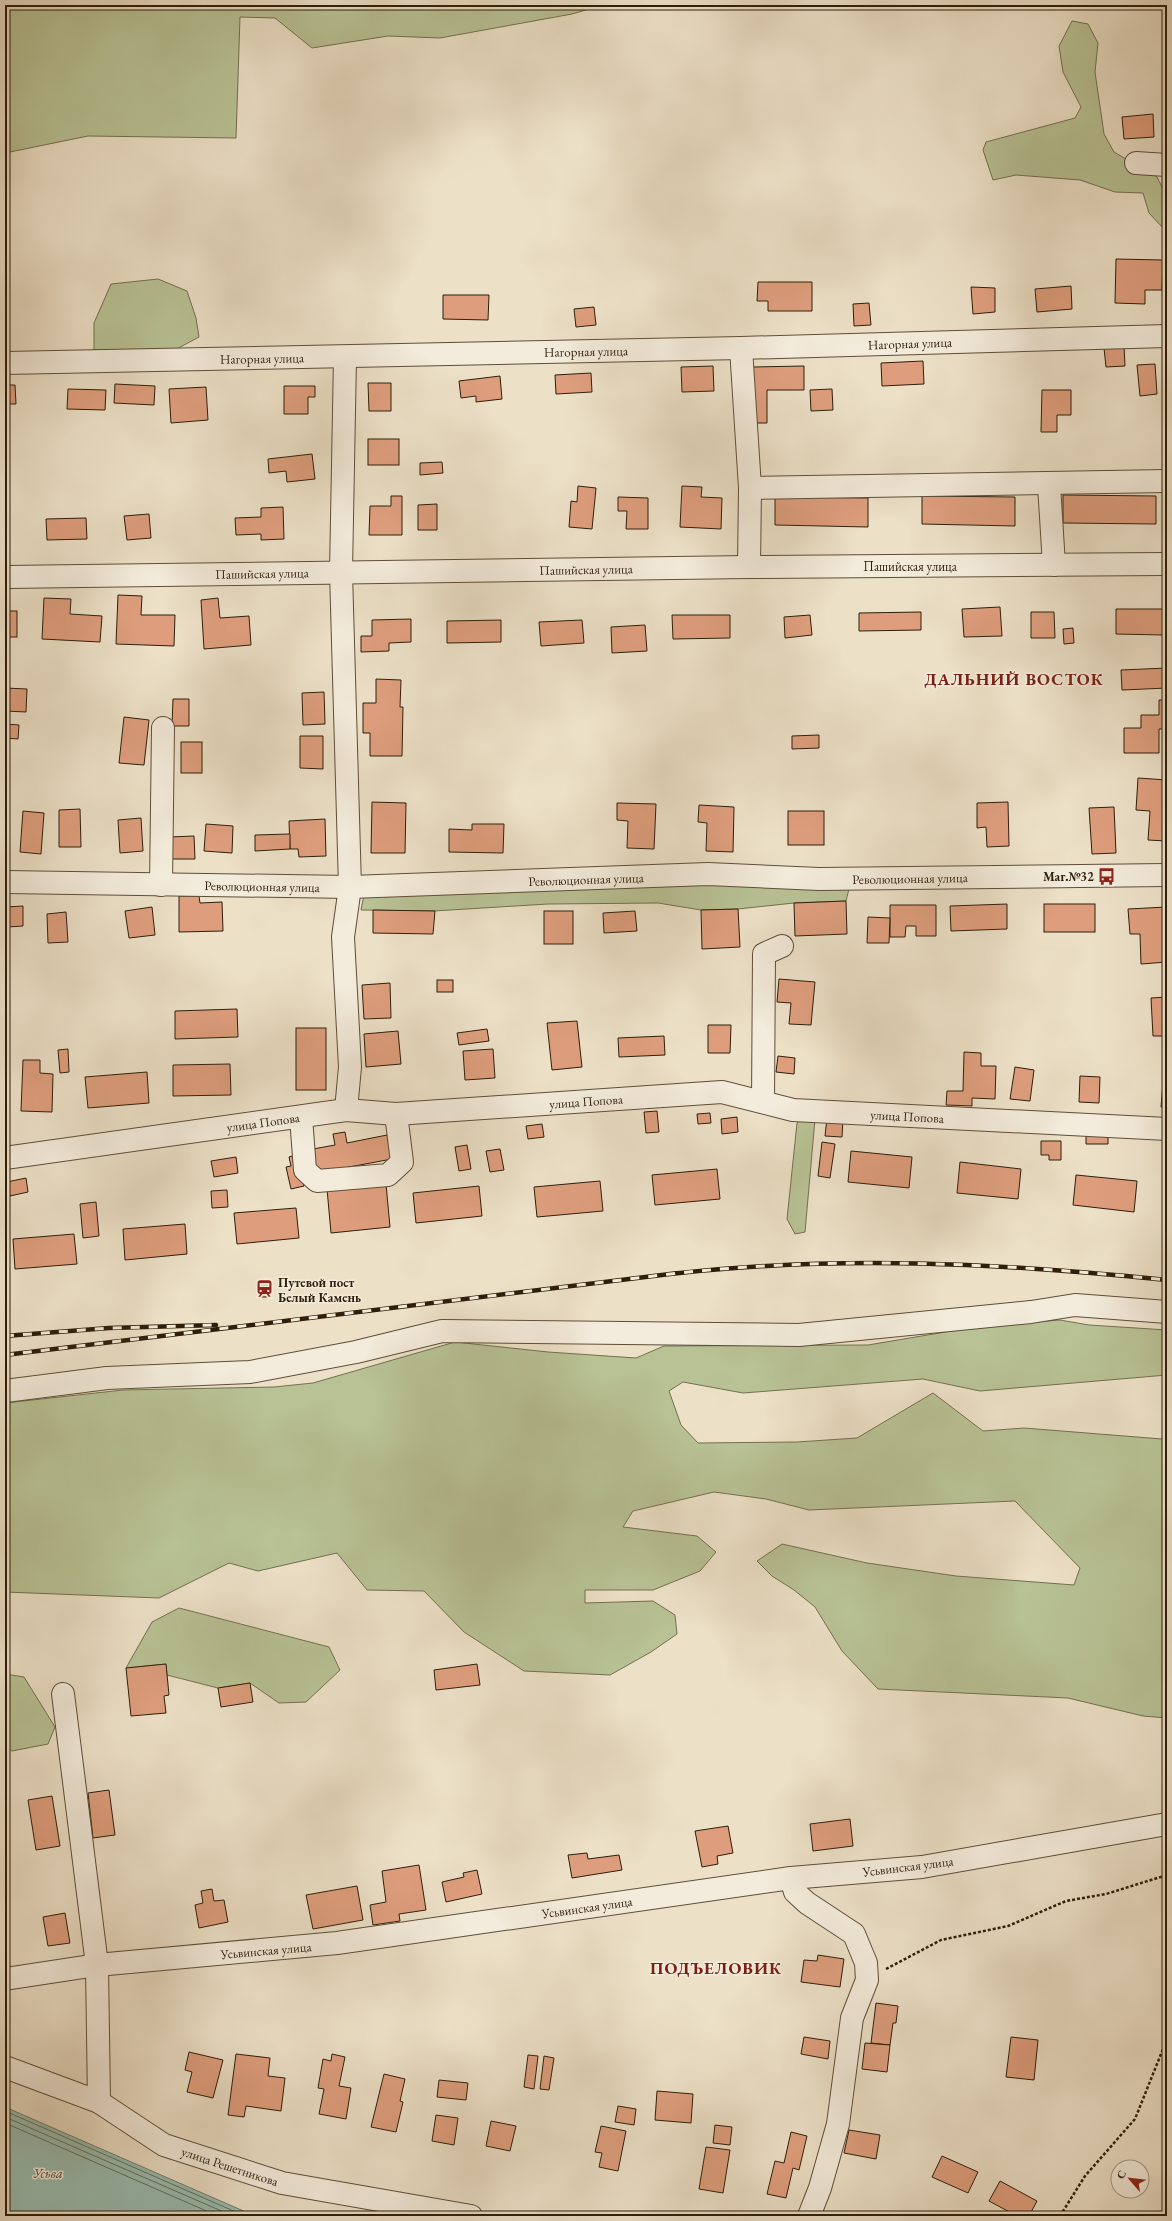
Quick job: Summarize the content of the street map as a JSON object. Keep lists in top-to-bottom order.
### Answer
{
  "streets": {
    "street": [
      "Нагорная улица",
      "Пашийская улица",
      "Революционная улица",
      "улица Попова",
      "Усьвинская улица",
      "улица Решетникова"
    ]
  },
  "districts": ["ДАЛЬНИЙ ВОСТОК", "ПОДЪЕЛОВИК"],
  "water": ["Усьва"],
  "places": {
    "bus stop": ["Маг.№32"],
    "station": ["Путевой пост Белый Камень"]
  },
  "north": "top left"
}
